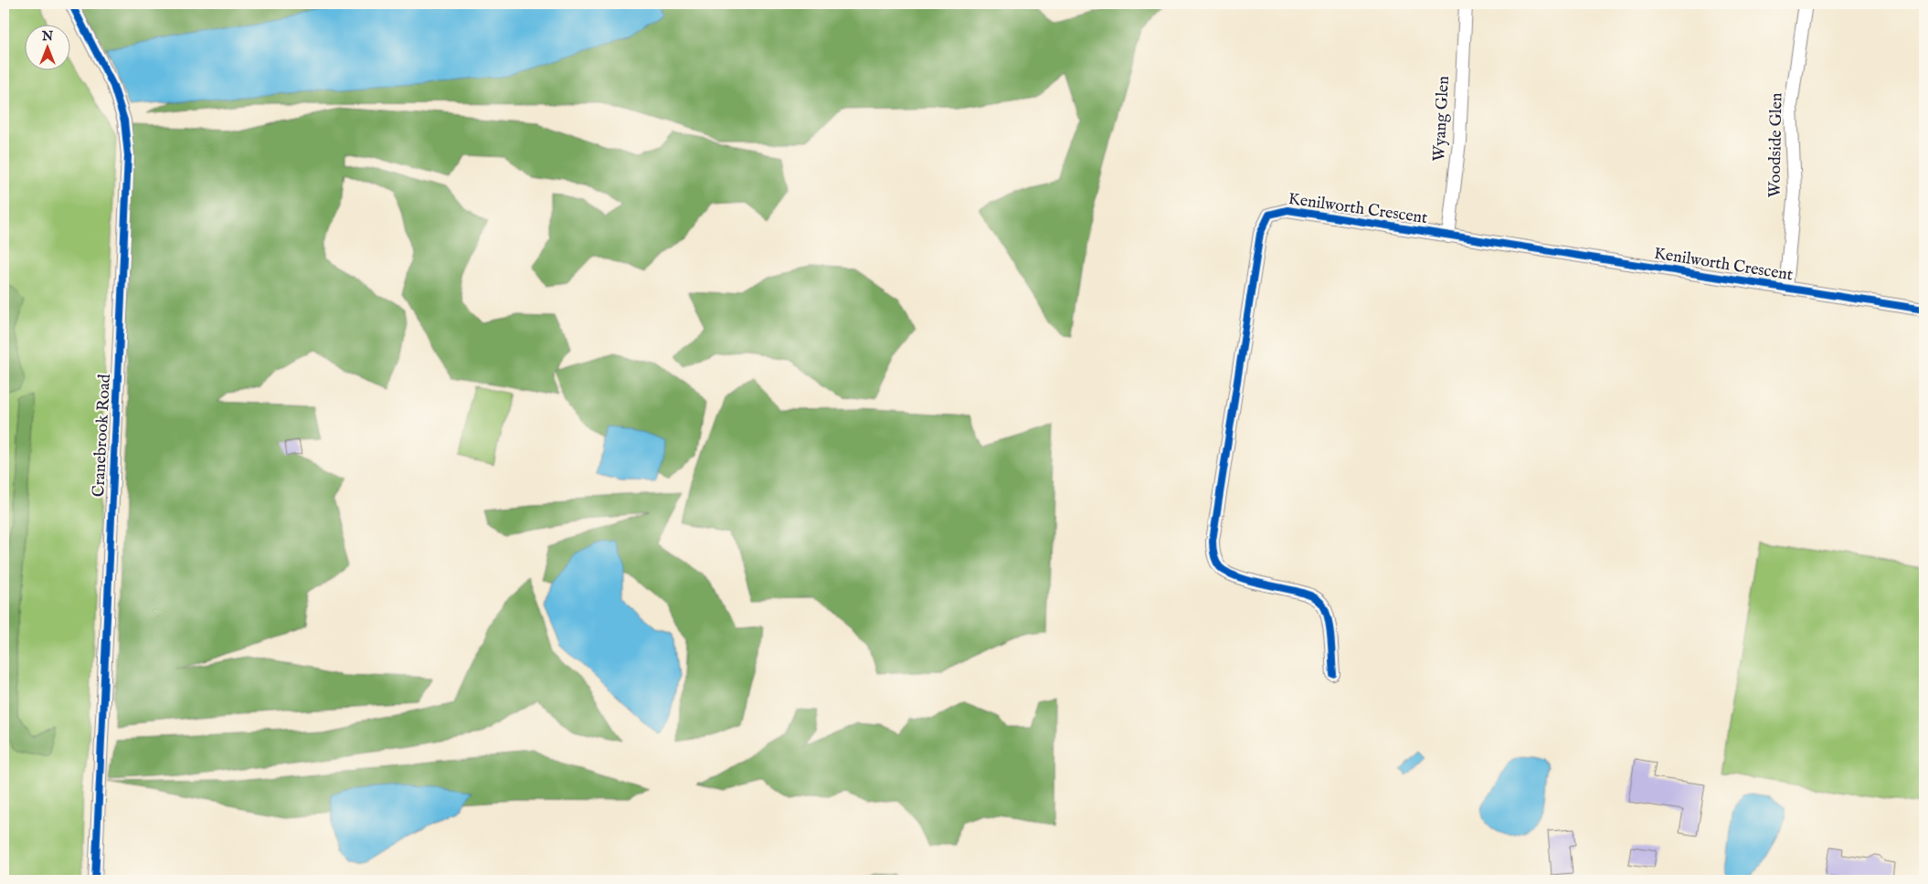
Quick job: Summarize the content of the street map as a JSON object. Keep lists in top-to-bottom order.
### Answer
{
  "streets": {
    "street": [
      "Wyang Glen",
      "Woodside Glen",
      "Kenilworth Crescent",
      "Cranebrook Road"
    ]
  },
  "crossings": [
    ["Wyang Glen", "Kenilworth Crescent"],
    ["Woodside Glen", "Kenilworth Crescent"]
  ],
  "north": "top"
}
